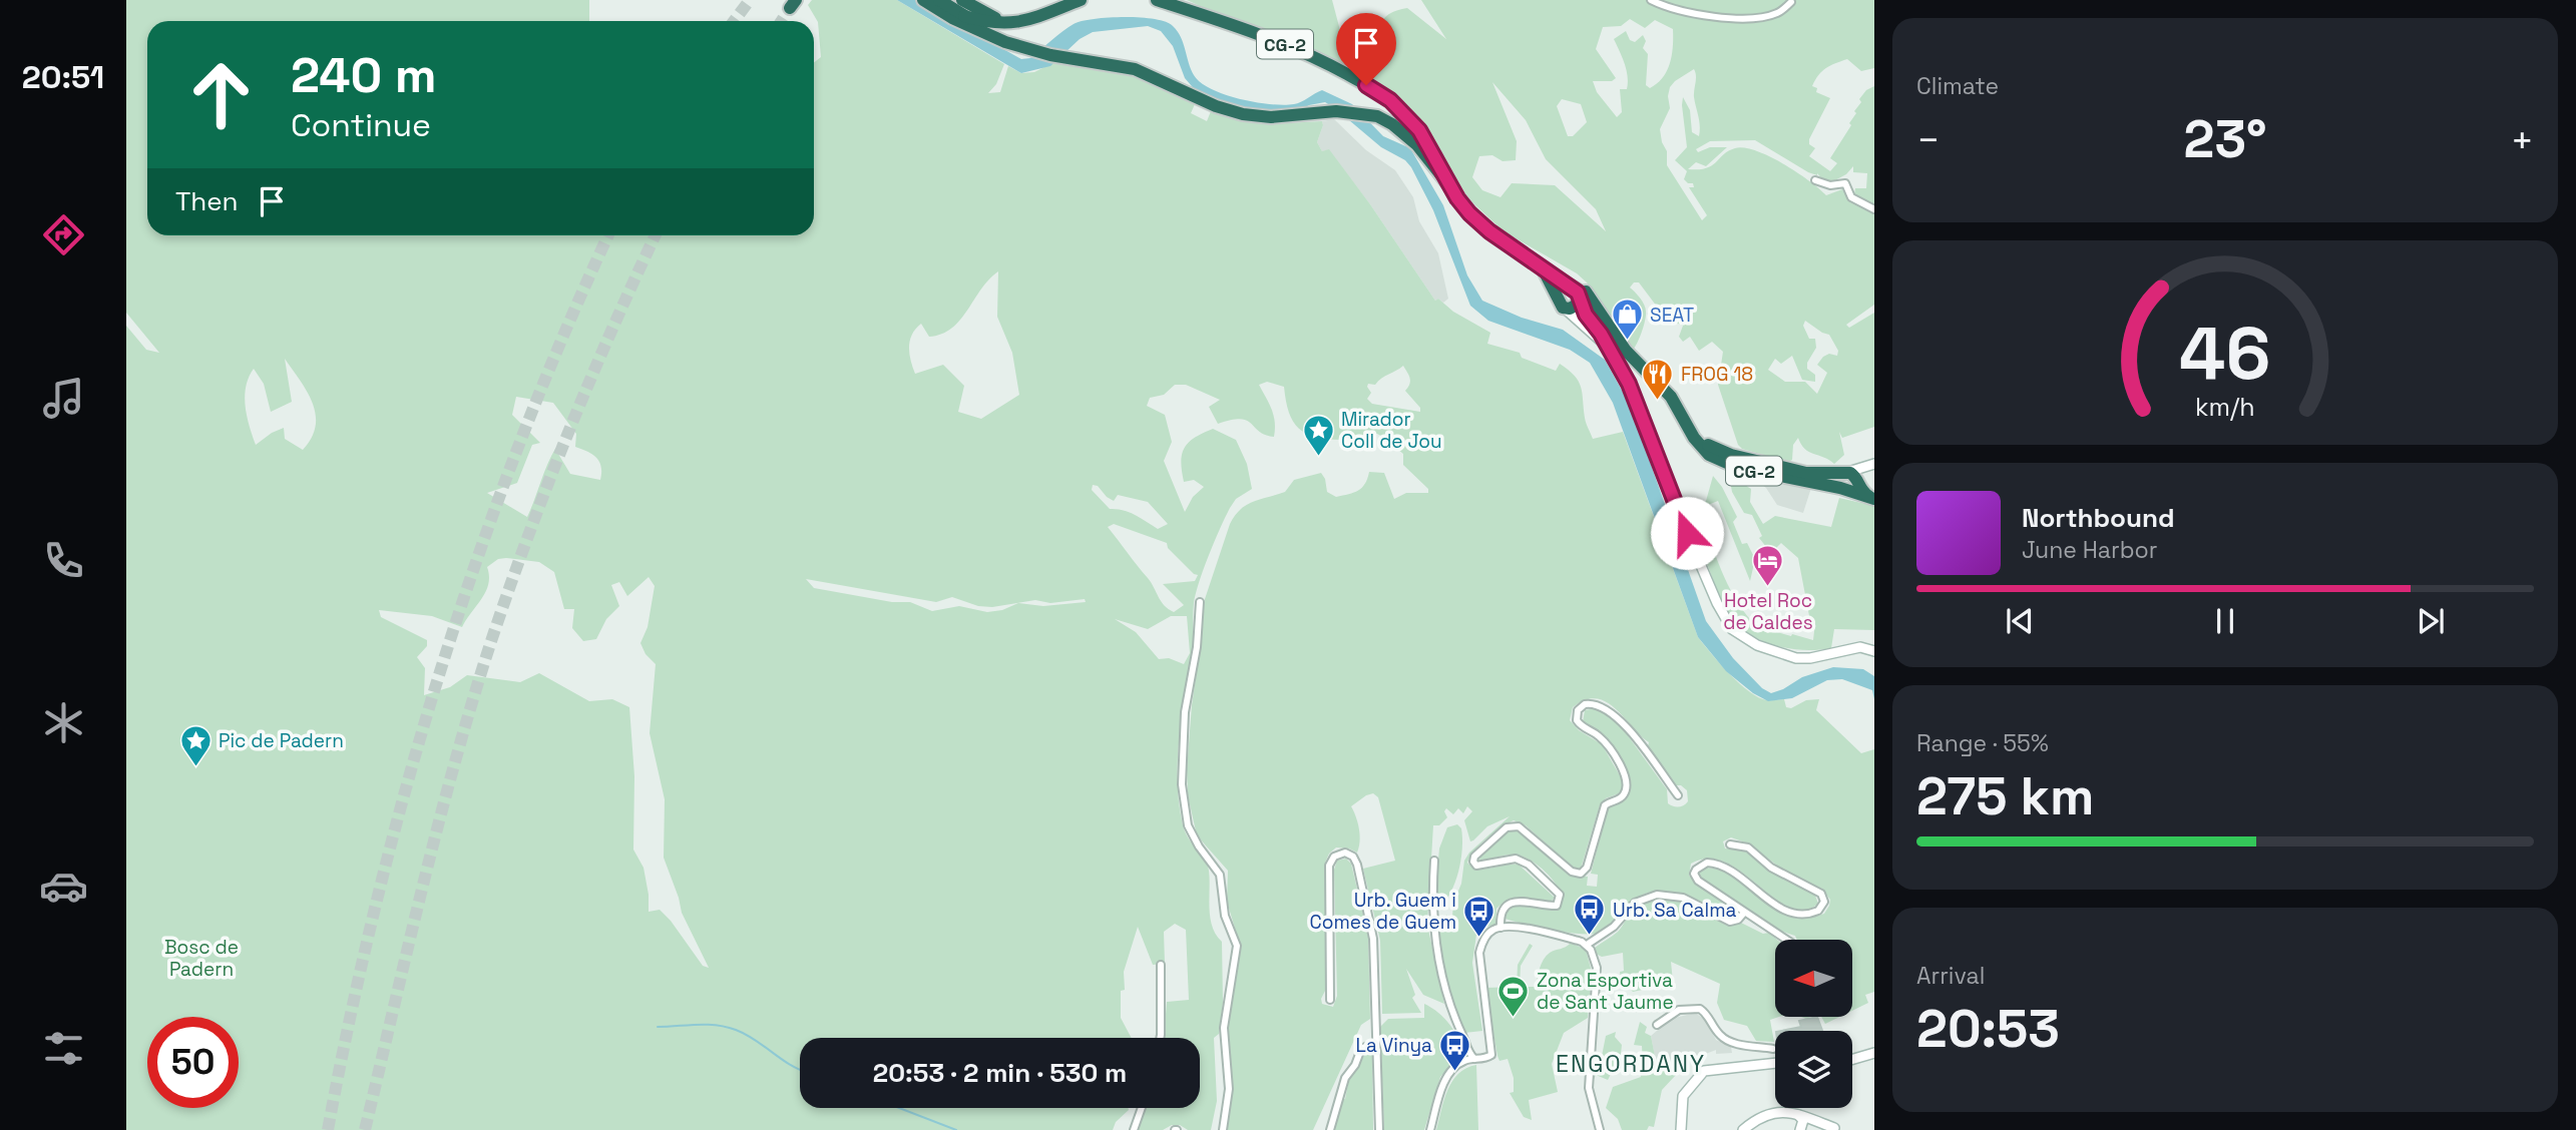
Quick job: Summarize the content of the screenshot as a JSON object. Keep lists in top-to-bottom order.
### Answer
{
  "streets": {
    "highway": ["CG-2"]
  },
  "districts": ["ENGORDANY"],
  "parks": ["Bosc de Padern"],
  "places": {
    "shop": ["SEAT"],
    "restaurant": ["FROG 18"],
    "place": ["Mirador Coll de Jou", "Pic de Padern"],
    "hotel": ["Hotel Roc de Caldes"],
    "bus stop": ["Urb. Sa Calma", "Urb. Guem i Comes de Guem", "La Vinya"],
    "sports": ["Zona Esportiva de Sant Jaume"]
  },
  "north": "left",
  "page": {
    "tabs": "20:51",
    "tile": [
      "Climate",
      ["Range · 55%", "275 km"],
      ["Arrival", "20:53"]
    ],
    "turn": ["240 m", "Continue"],
    "heat": ["−", "23°", "+"],
    "then": "Then",
    "song": ["Northbound", "June Harbor"],
    "limit": "50",
    "trip": "20:53 · 2 min · 530 m",
    "gauge": ["46", "km/h"]
  }
}
